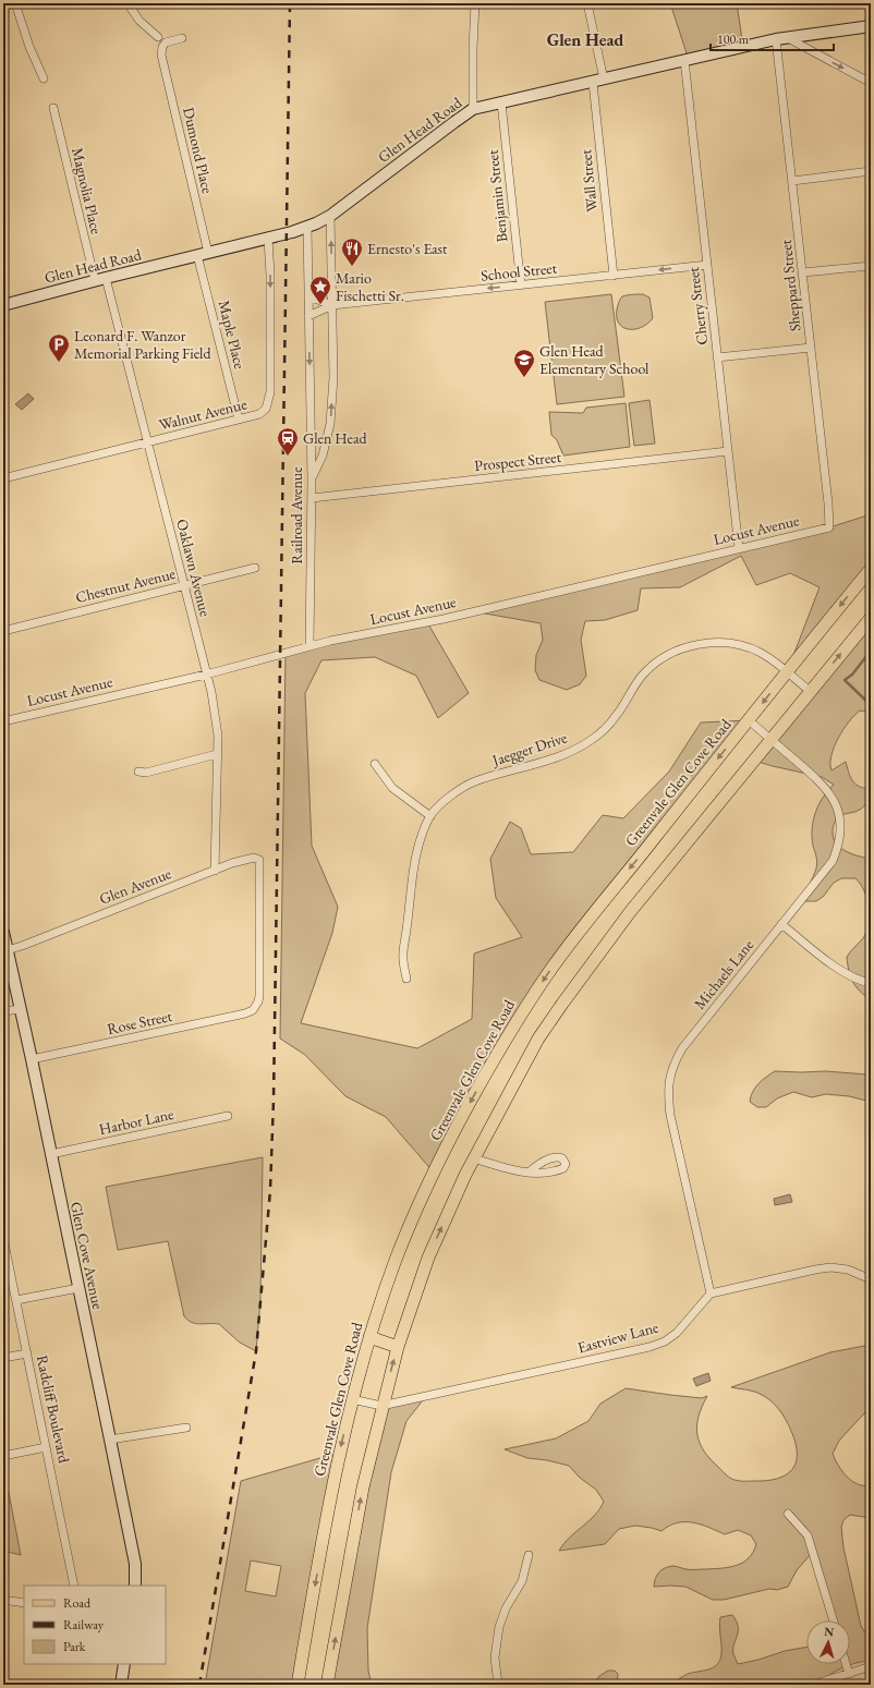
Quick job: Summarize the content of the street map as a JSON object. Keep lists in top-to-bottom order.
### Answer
{
  "streets": {
    "main road": ["Glen Head Road", "Greenvale Glen Cove Road", "Glen Cove Avenue"],
    "street": [
      "Dumond Place",
      "Wall Street",
      "Magnolia Place",
      "Benjamin Street",
      "School Street",
      "Sheppard Street",
      "Cherry Street",
      "Maple Place",
      "Walnut Avenue",
      "Prospect Street",
      "Railroad Avenue",
      "Locust Avenue",
      "Oaklawn Avenue",
      "Chestnut Avenue",
      "Jaegger Drive",
      "Glen Avenue",
      "Michaels Lane",
      "Rose Street",
      "Harbor Lane",
      "Eastview Lane",
      "Radcliff Boulevard"
    ]
  },
  "crossings": [
    ["Glen Head Road", "Dumond Place"],
    ["Glen Head Road", "Wall Street"],
    ["Glen Head Road", "Magnolia Place"],
    ["Glen Head Road", "Benjamin Street"],
    ["Glen Head Road", "Sheppard Street"],
    ["Glen Head Road", "Cherry Street"],
    ["Glen Head Road", "Maple Place"],
    ["Glen Head Road", "Walnut Avenue"],
    ["Glen Head Road", "Railroad Avenue"],
    ["Glen Head Road", "Oaklawn Avenue"],
    ["Dumond Place", "Maple Place"],
    ["Wall Street", "School Street"],
    ["Magnolia Place", "Oaklawn Avenue"],
    ["Benjamin Street", "School Street"],
    ["School Street", "Cherry Street"],
    ["School Street", "Railroad Avenue"],
    ["Sheppard Street", "Locust Avenue"],
    ["Cherry Street", "Prospect Street"],
    ["Cherry Street", "Locust Avenue"],
    ["Maple Place", "Walnut Avenue"],
    ["Walnut Avenue", "Oaklawn Avenue"],
    ["Prospect Street", "Railroad Avenue"],
    ["Railroad Avenue", "Locust Avenue"],
    ["Locust Avenue", "Oaklawn Avenue"],
    ["Oaklawn Avenue", "Chestnut Avenue"],
    ["Oaklawn Avenue", "Glen Avenue"],
    ["Jaegger Drive", "Greenvale Glen Cove Road"],
    ["Greenvale Glen Cove Road", "Michaels Lane"],
    ["Greenvale Glen Cove Road", "Eastview Lane"],
    ["Glen Avenue", "Rose Street"],
    ["Glen Avenue", "Glen Cove Avenue"],
    ["Michaels Lane", "Eastview Lane"],
    ["Rose Street", "Glen Cove Avenue"],
    ["Harbor Lane", "Glen Cove Avenue"]
  ],
  "one_way": ["School Street"],
  "districts": ["Glen Head"],
  "places": {
    "restaurant": ["Ernesto's East"],
    "place": ["Mario Fischetti Sr."],
    "parking": ["Leonard F. Wanzor Memorial Parking Field"],
    "school or university": ["Glen Head Elementary School"],
    "station": ["Glen Head"]
  },
  "legend": ["Road", "Railway", "Park"],
  "scale_bar": "100 m",
  "north": "top"
}
